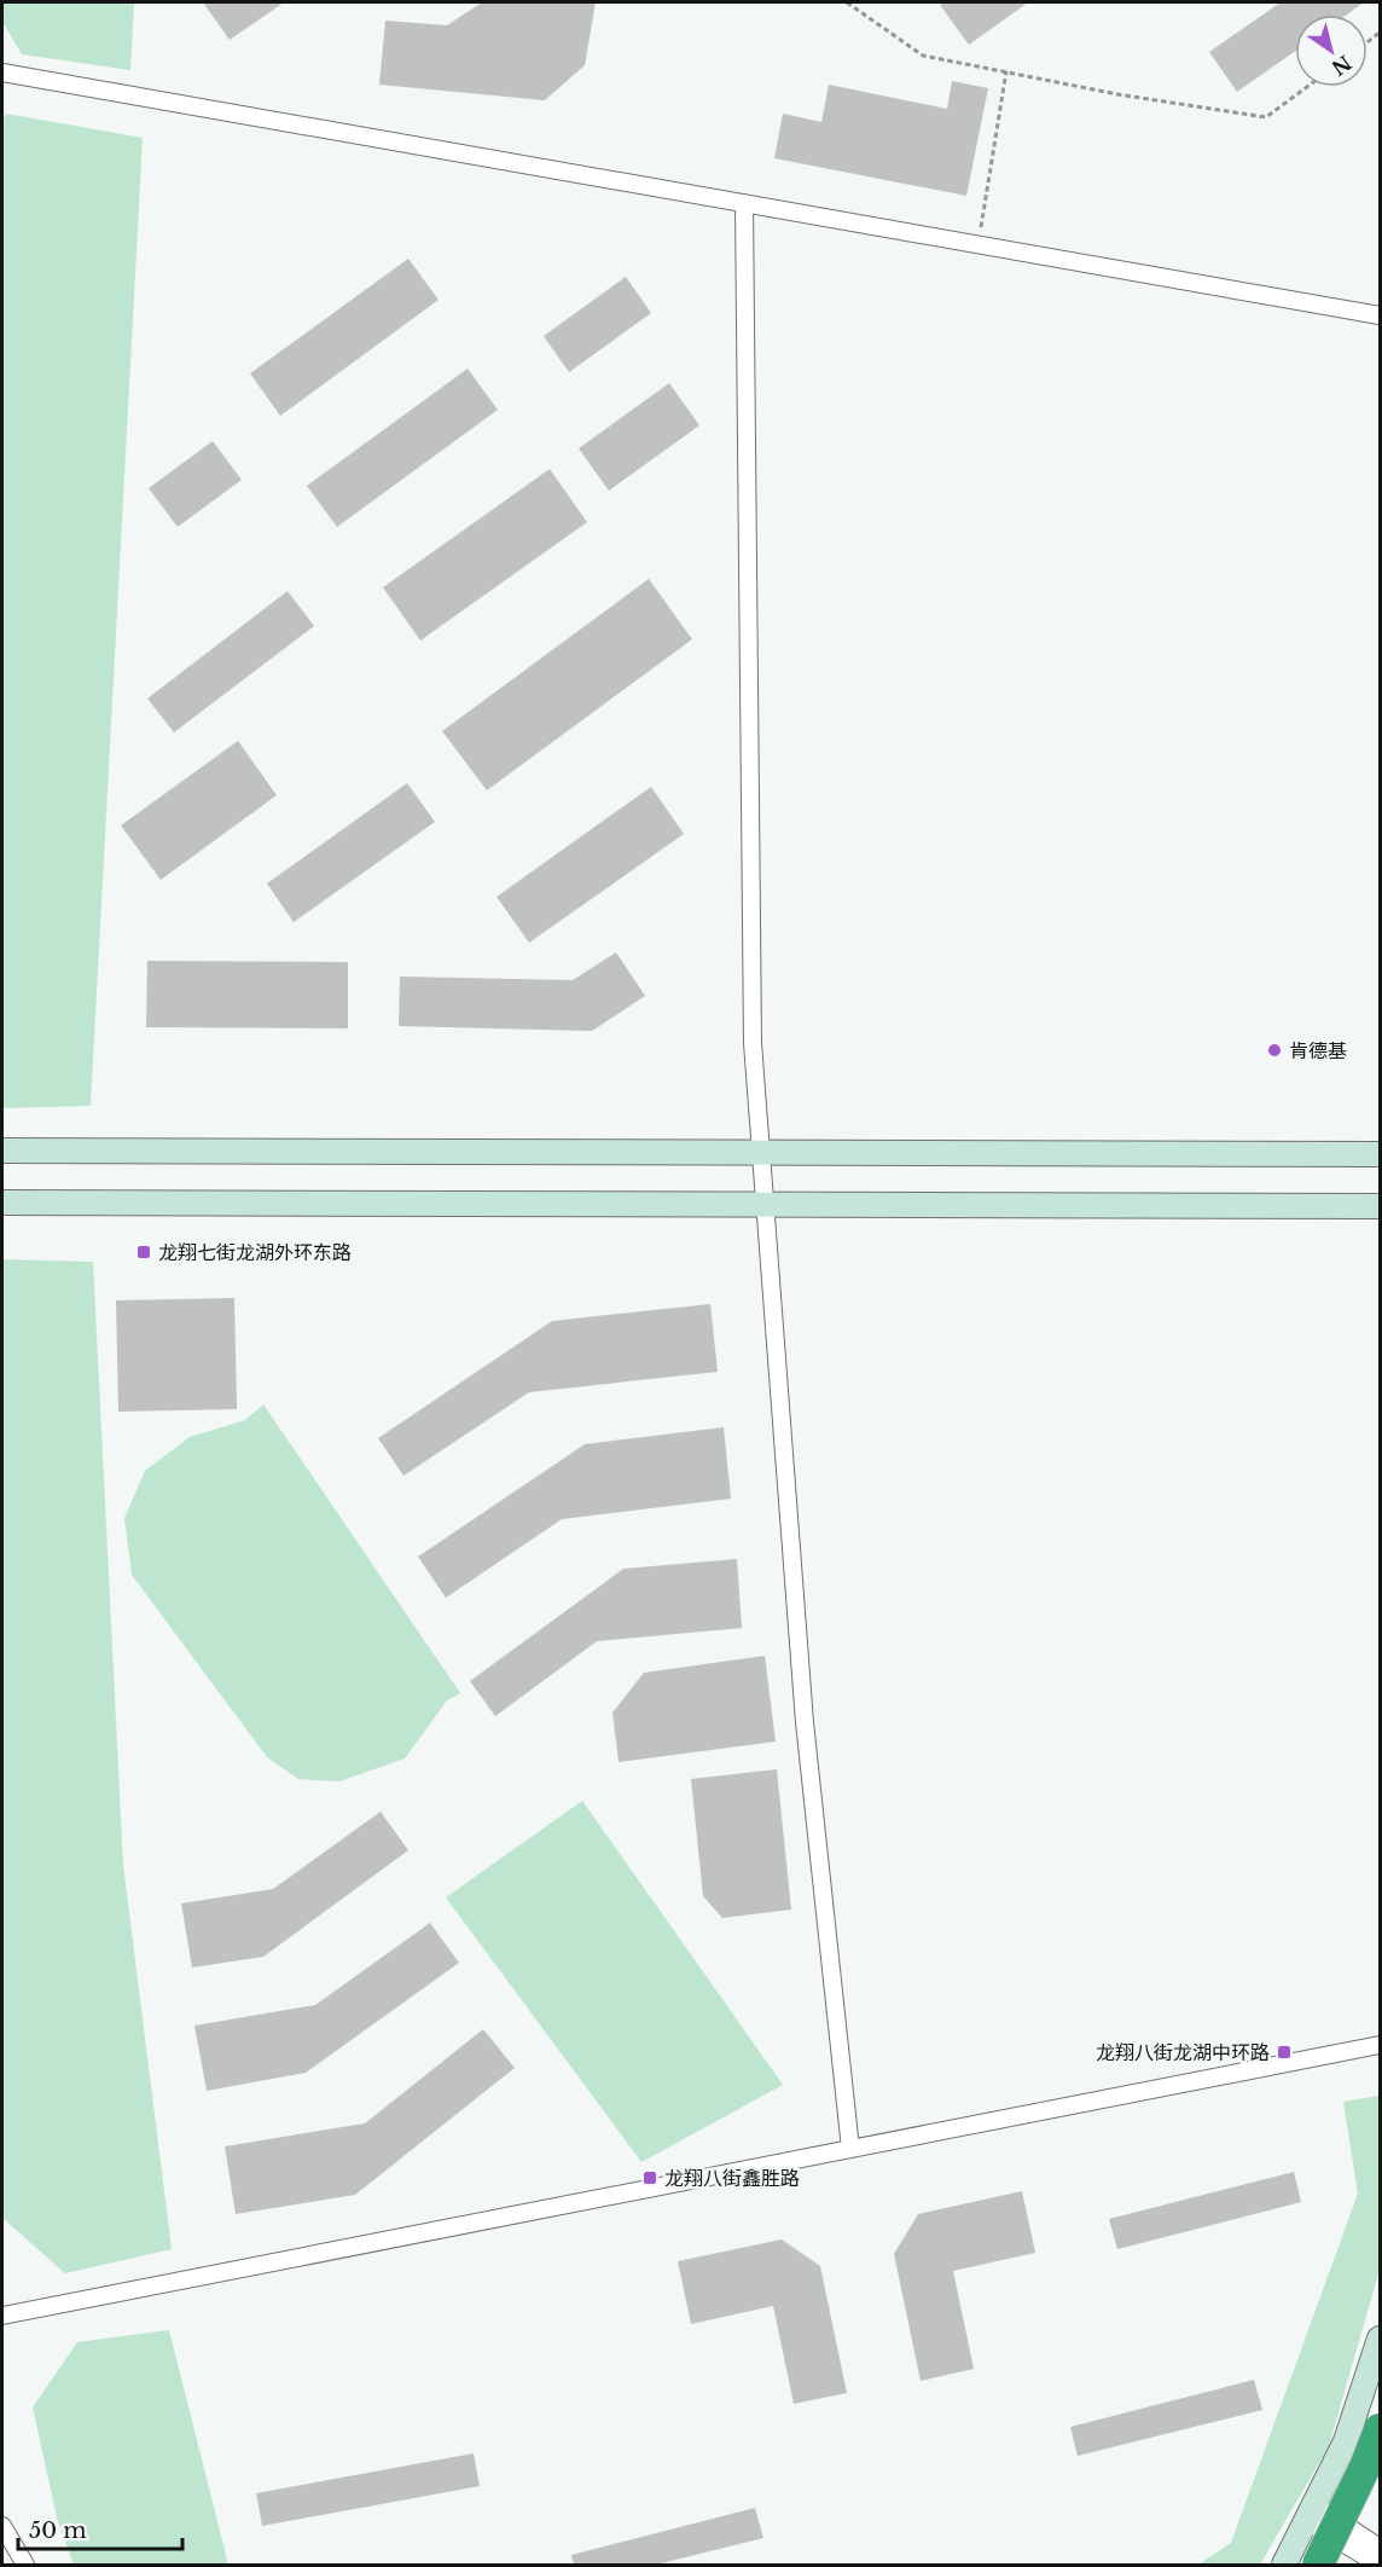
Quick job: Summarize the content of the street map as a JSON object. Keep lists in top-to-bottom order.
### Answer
{
  "places": {
    "other": ["肯德基"],
    "transit": ["龙翔七街龙湖外环东路", "龙翔八街龙湖中环路", "龙翔八街鑫胜路"]
  },
  "scale_bar": "50 m",
  "north": "bottom right"
}
